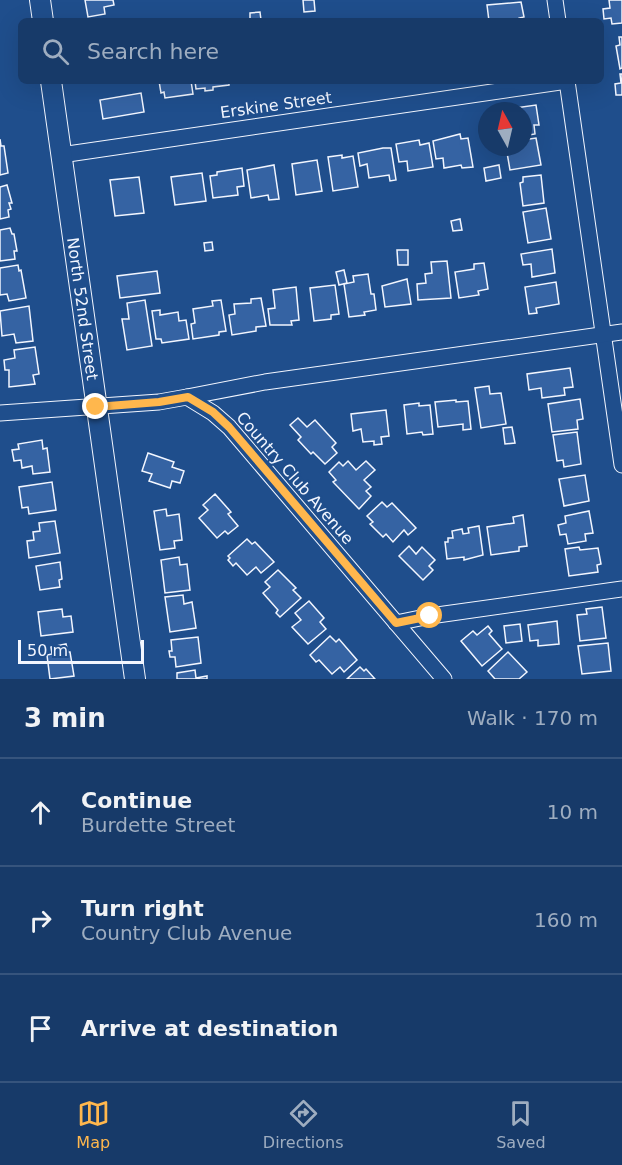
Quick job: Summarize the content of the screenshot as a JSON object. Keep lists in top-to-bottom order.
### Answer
{
  "streets": {
    "street": ["Erskine Street", "North 52nd Street", "Country Club Avenue"]
  },
  "crossings": [
    ["Erskine Street", "North 52nd Street"]
  ],
  "scale_bar": "50 m",
  "north": "top",
  "page": {
    "search": "Search here",
    "scale": "50 m",
    "heading": ["3 min", "Walk · 170 m"],
    "list": [
      ["Continue", "Burdette Street", "10 m"],
      ["Turn right", "Country Club Avenue", "160 m"],
      "Arrive at destination"
    ],
    "nav": ["Map", "Directions", "Saved"]
  }
}
